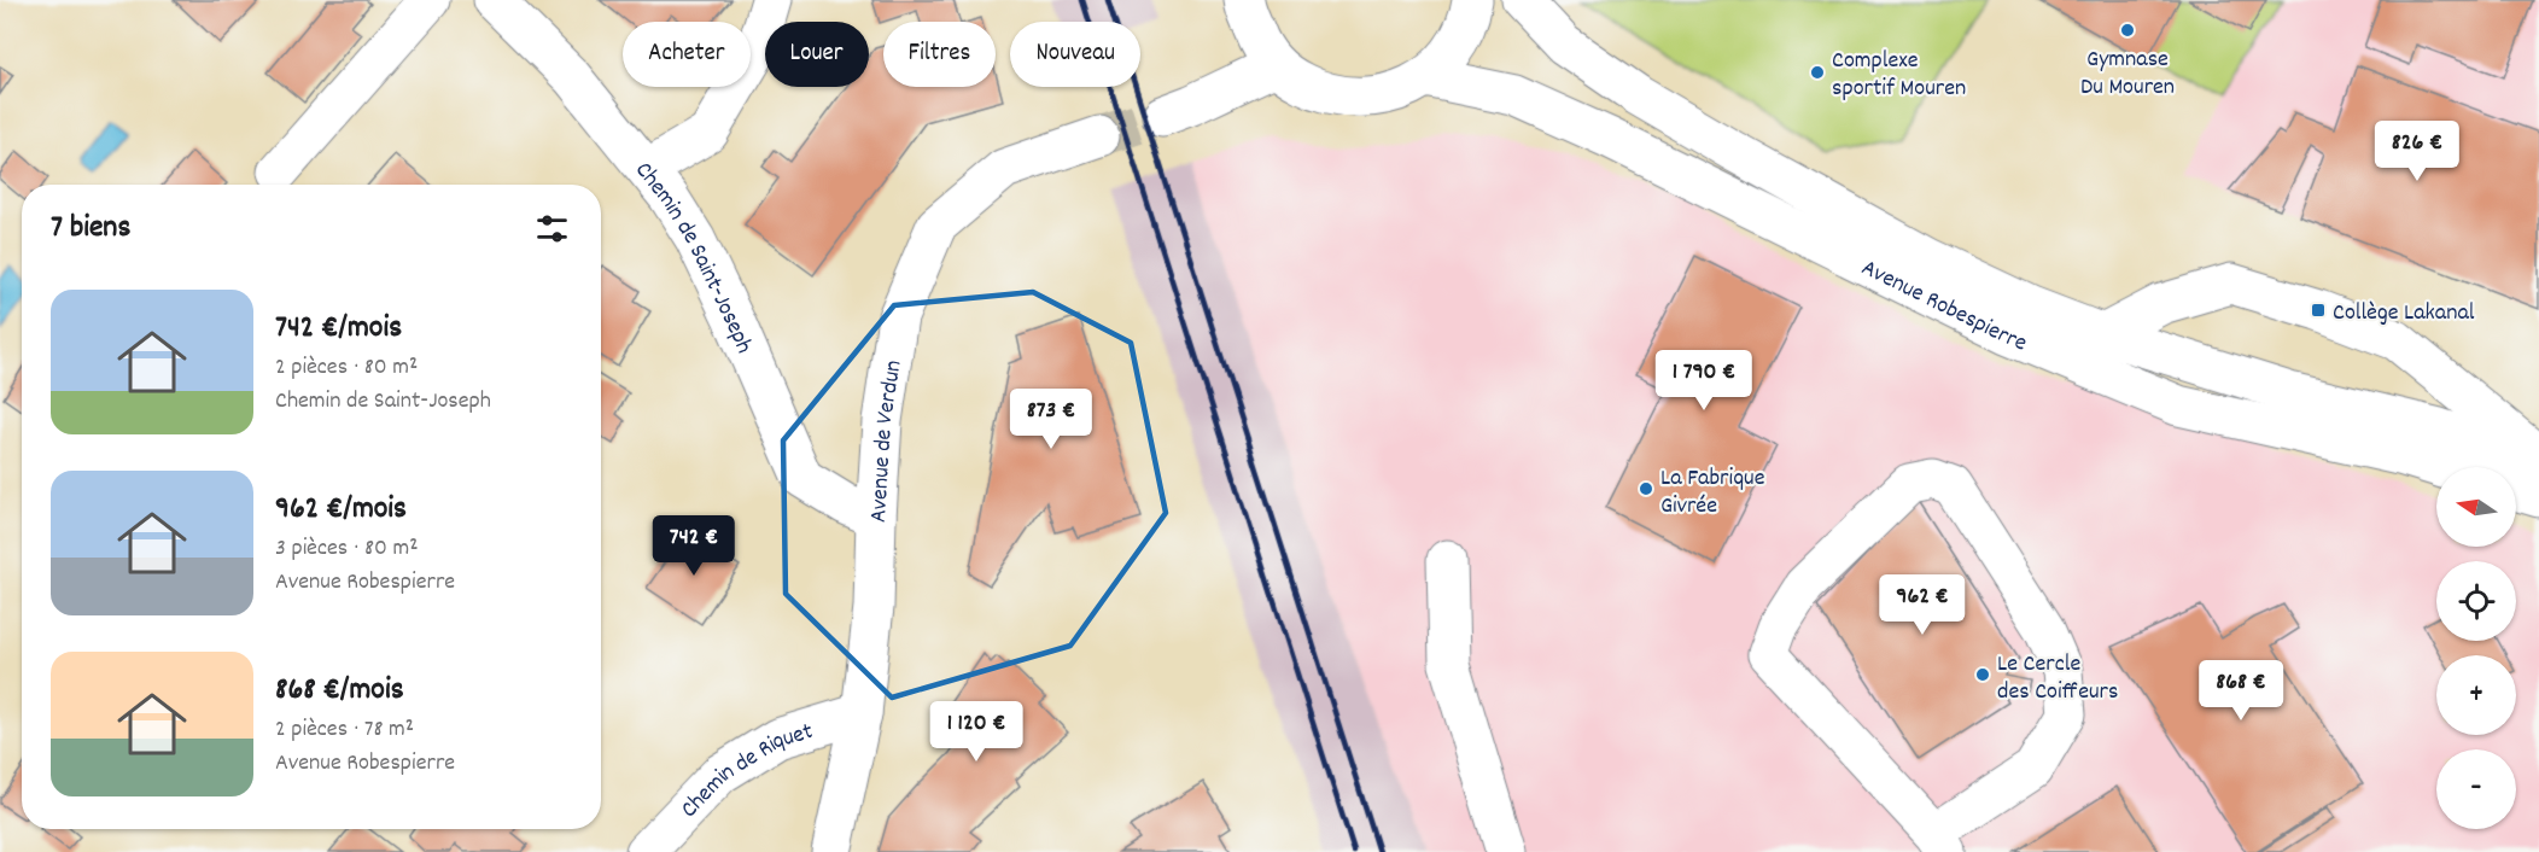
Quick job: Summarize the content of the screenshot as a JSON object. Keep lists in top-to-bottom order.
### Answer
{
  "streets": {
    "main road": [
      "Chemin de Saint-Joseph",
      "Avenue Robespierre",
      "Avenue de Verdun",
      "Chemin de Riquet"
    ]
  },
  "crossings": [
    ["Chemin de Saint-Joseph", "Avenue de Verdun"],
    ["Avenue de Verdun", "Chemin de Riquet"]
  ],
  "places": {
    "other": [
      "Gymnase Du Mouren",
      "Complexe sportif Mouren",
      "La Fabrique Givrée",
      "Le Cercle des Coiffeurs"
    ],
    "transit": ["Collège Lakanal"]
  },
  "north": "left",
  "page": {
    "chip": [
      "Acheter",
      "Louer",
      "Filtres",
      "Nouveau"
    ],
    "price": [
      "826 €",
      "1 790 €",
      "873 €",
      "742 €",
      "962 €",
      "868 €",
      "1 120 €"
    ],
    "heading": "7 biens",
    "list": [
      {
        "name": "742 €/mois",
        "note": "2 pièces · 80 m² · Chemin de Saint-Joseph"
      },
      {
        "name": "962 €/mois",
        "note": "3 pièces · 80 m² · Avenue Robespierre"
      },
      {
        "name": "868 €/mois",
        "note": "2 pièces · 78 m² · Avenue Robespierre"
      }
    ],
    "map_buttons": ["+", "−"]
  }
}
